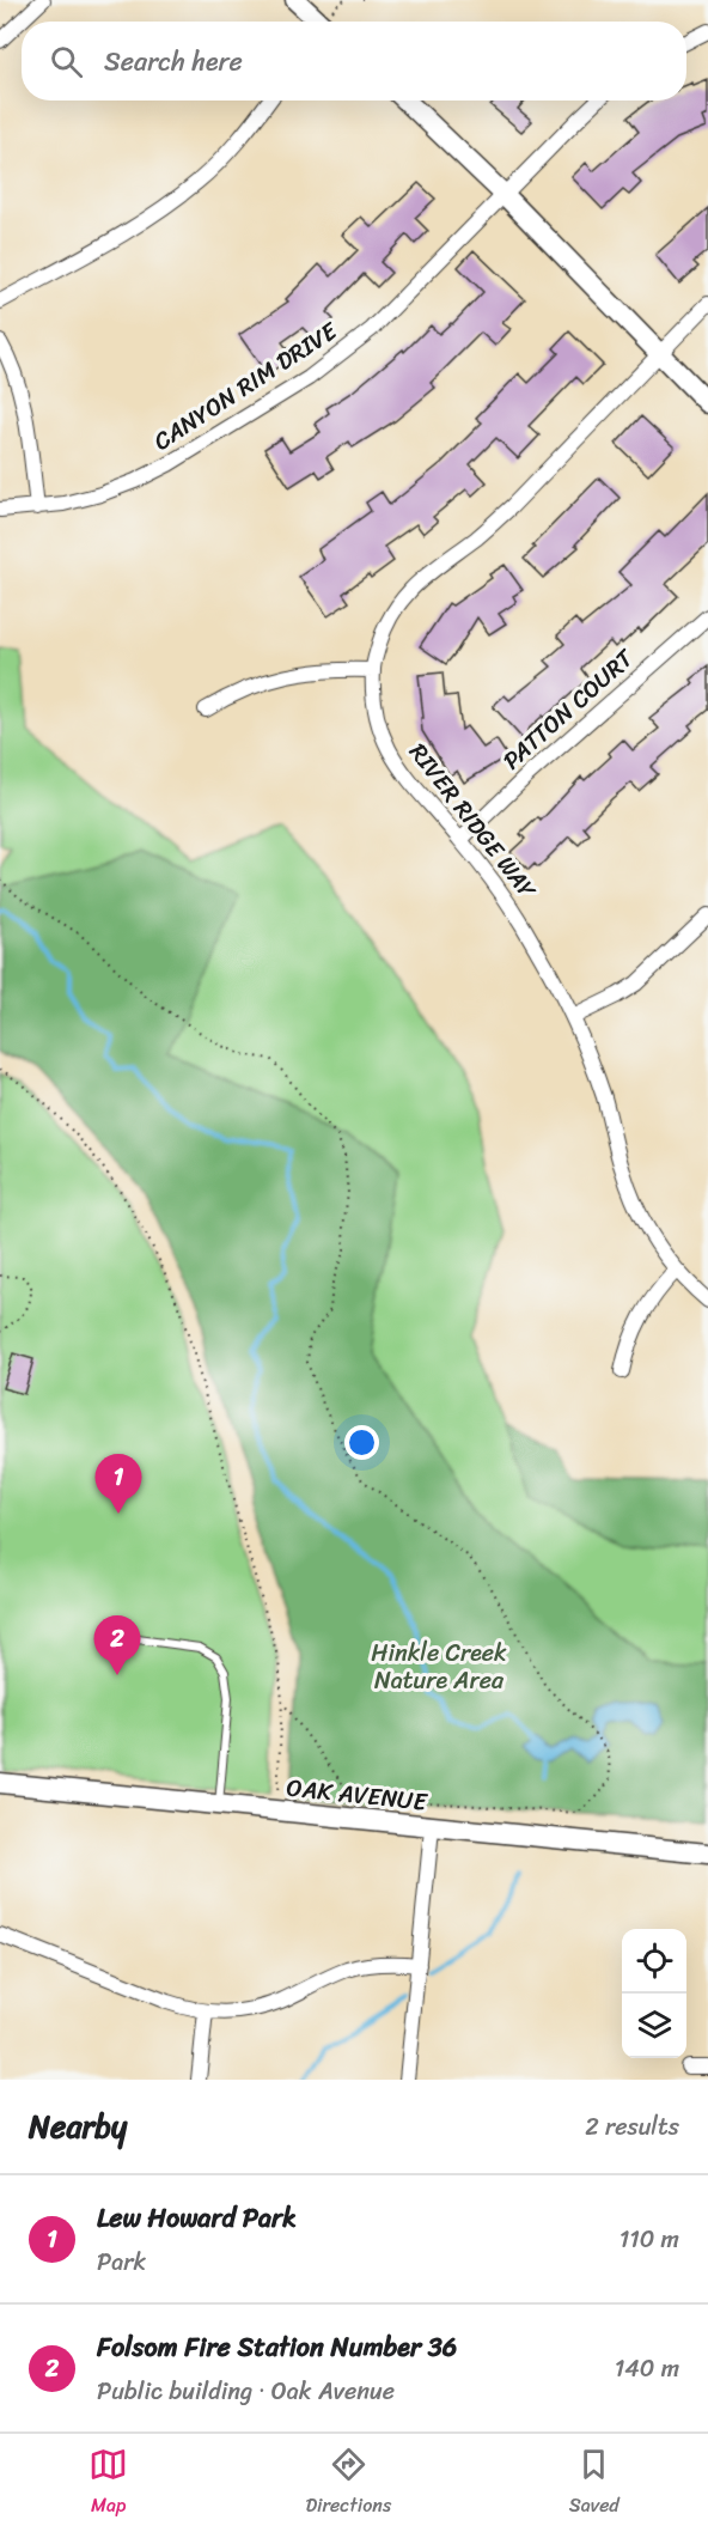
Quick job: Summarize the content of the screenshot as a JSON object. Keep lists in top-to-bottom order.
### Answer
{
  "streets": {
    "main road": ["OAK AVENUE"],
    "street": ["CANYON RIM DRIVE", "PATTON COURT", "RIVER RIDGE WAY"]
  },
  "crossings": [
    ["PATTON COURT", "RIVER RIDGE WAY"]
  ],
  "parks": ["Hinkle Creek Nature Area"],
  "page": {
    "search": "Search here",
    "pins": ["1", "2"],
    "heading": ["Nearby", "2 results"],
    "list": [
      {
        "mark": "1",
        "name": "Lew Howard Park",
        "note": "Park",
        "value": "110 m"
      },
      {
        "mark": "2",
        "name": "Folsom Fire Station Number 36",
        "note": "Public building · Oak Avenue",
        "value": "140 m"
      }
    ],
    "nav": ["Map", "Directions", "Saved"]
  }
}
